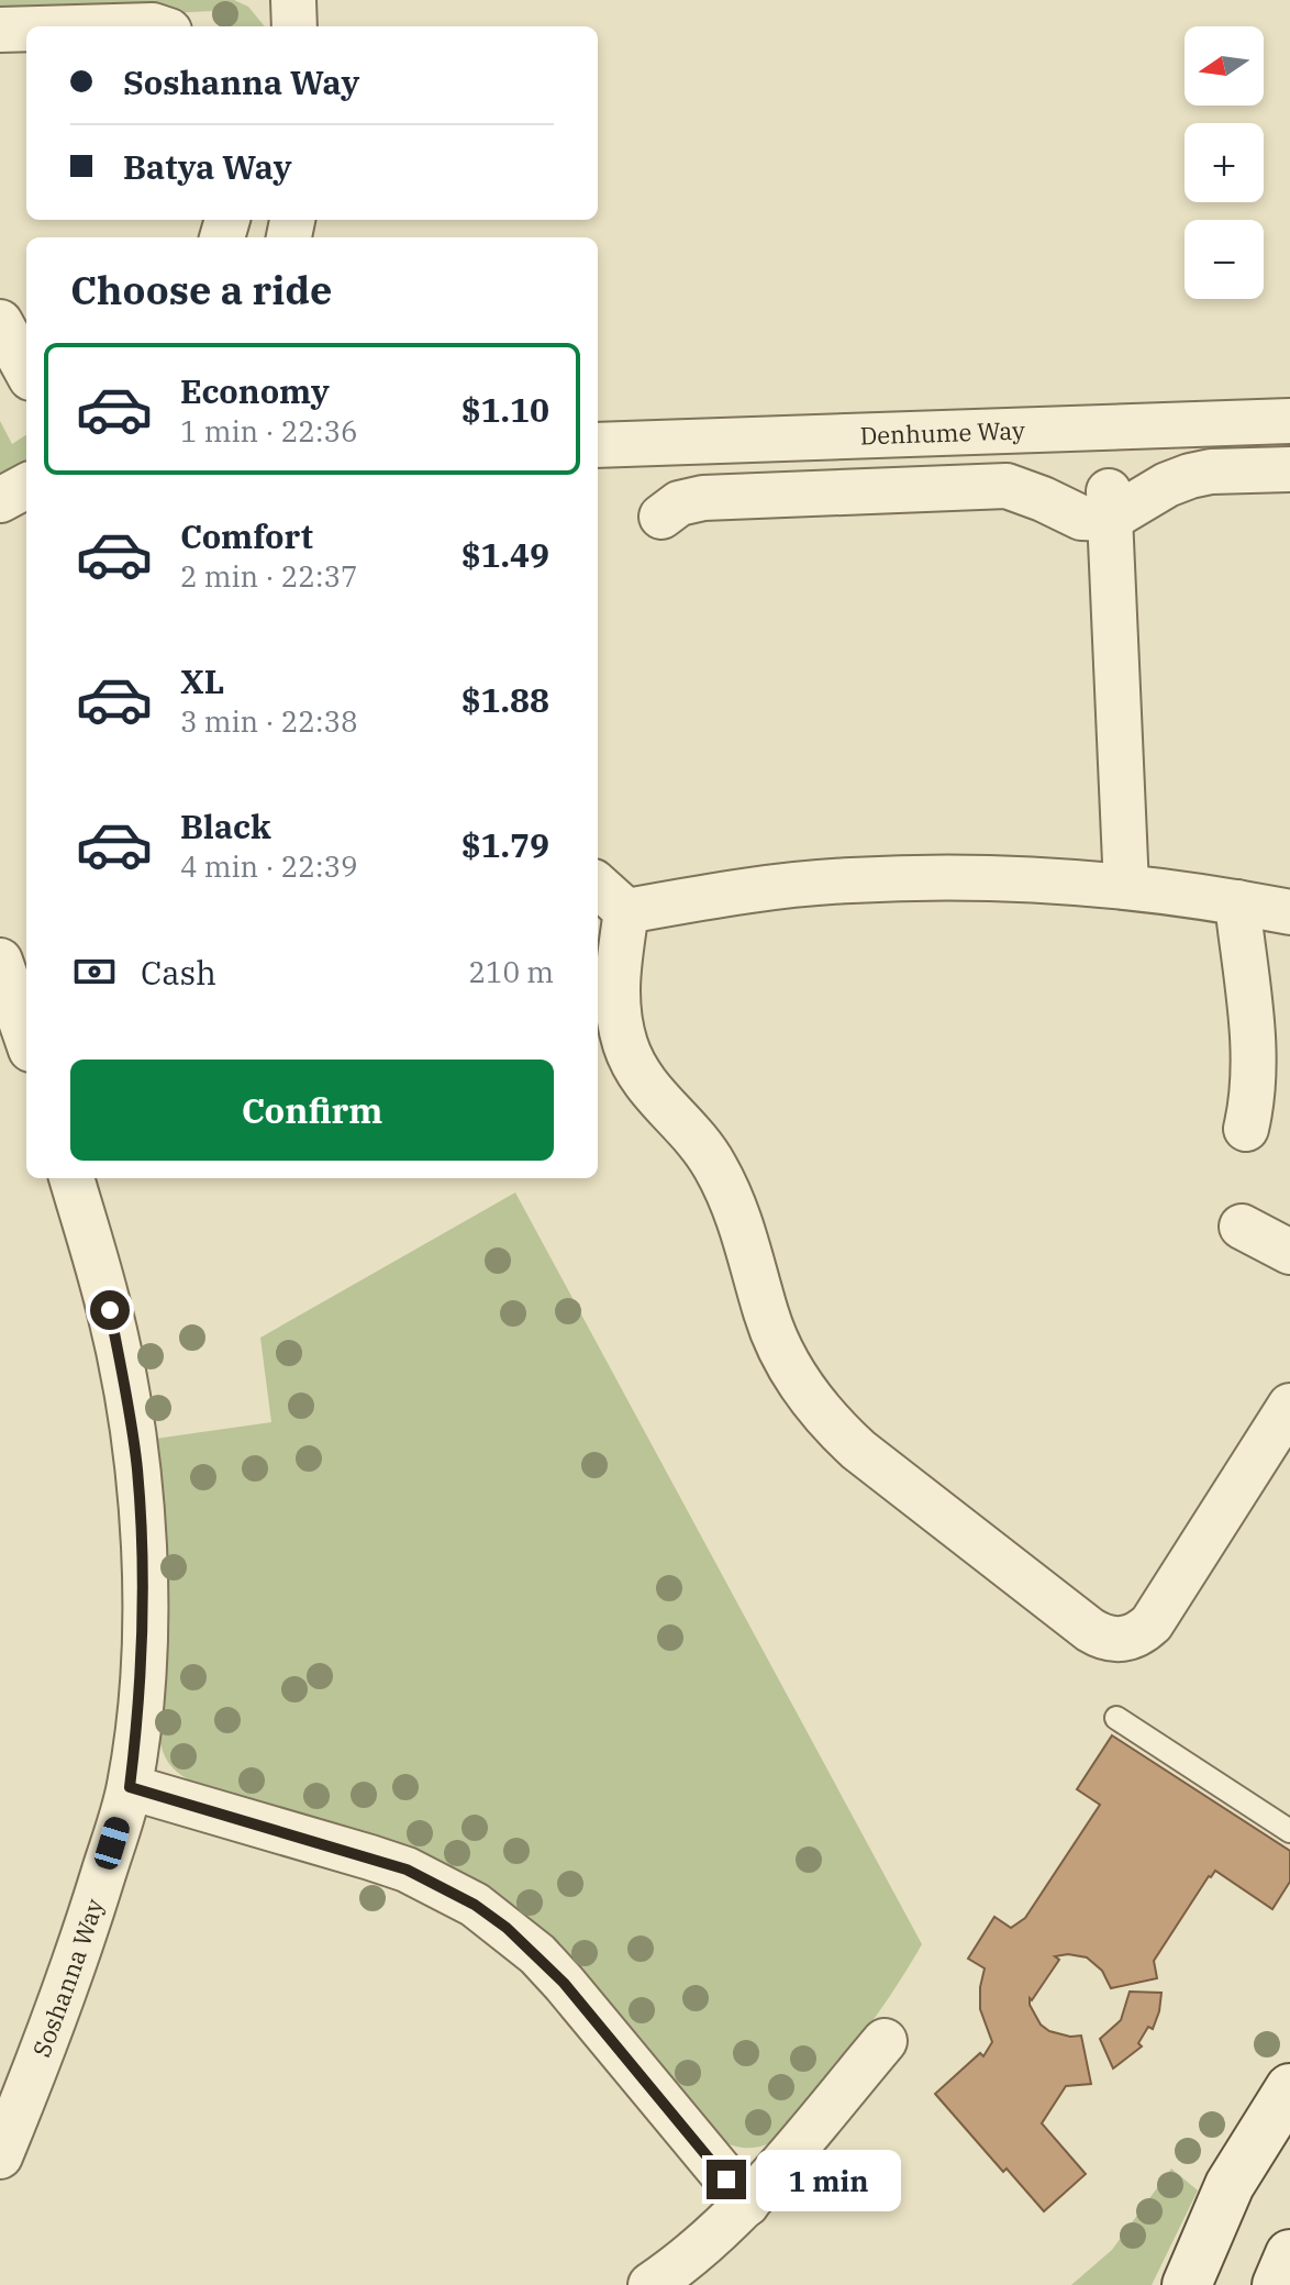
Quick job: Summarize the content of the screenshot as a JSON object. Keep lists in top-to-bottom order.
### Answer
{
  "streets": {
    "street": ["Denhume Way", "Soshanna Way"]
  },
  "north": "left",
  "page": {
    "map_buttons": ["+", "−"],
    "banner": ["Soshanna Way", "Batya Way"],
    "heading": "Choose a ride",
    "list": [
      {
        "name": "Economy",
        "note": "1 min · 22:36",
        "value": "$1.10"
      },
      {
        "name": "Comfort",
        "note": "2 min · 22:37",
        "value": "$1.49"
      },
      {
        "name": "XL",
        "note": "3 min · 22:38",
        "value": "$1.88"
      },
      {
        "name": "Black",
        "note": "4 min · 22:39",
        "value": "$1.79"
      }
    ],
    "pay": ["Cash", "210 m"],
    "buttons": "Confirm",
    "bubble": "1 min"
  }
}
